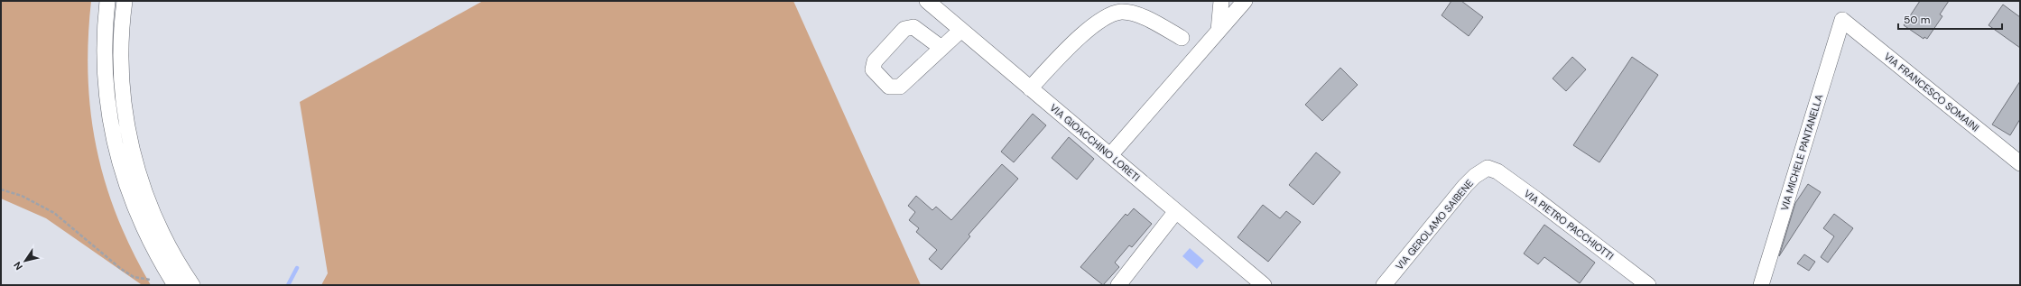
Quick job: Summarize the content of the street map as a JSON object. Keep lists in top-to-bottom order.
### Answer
{
  "streets": {
    "street": [
      "VIA FRANCESCO SOMAINI",
      "VIA GIOACCHINO LORETI",
      "VIA MICHELE PANTANELLA",
      "VIA GEROLAMO SAIBENE",
      "VIA PIETRO PACCHIOTTI"
    ]
  },
  "crossings": [
    ["VIA FRANCESCO SOMAINI", "VIA MICHELE PANTANELLA"],
    ["VIA GEROLAMO SAIBENE", "VIA PIETRO PACCHIOTTI"]
  ],
  "scale_bar": "50 m",
  "north": "bottom left"
}
